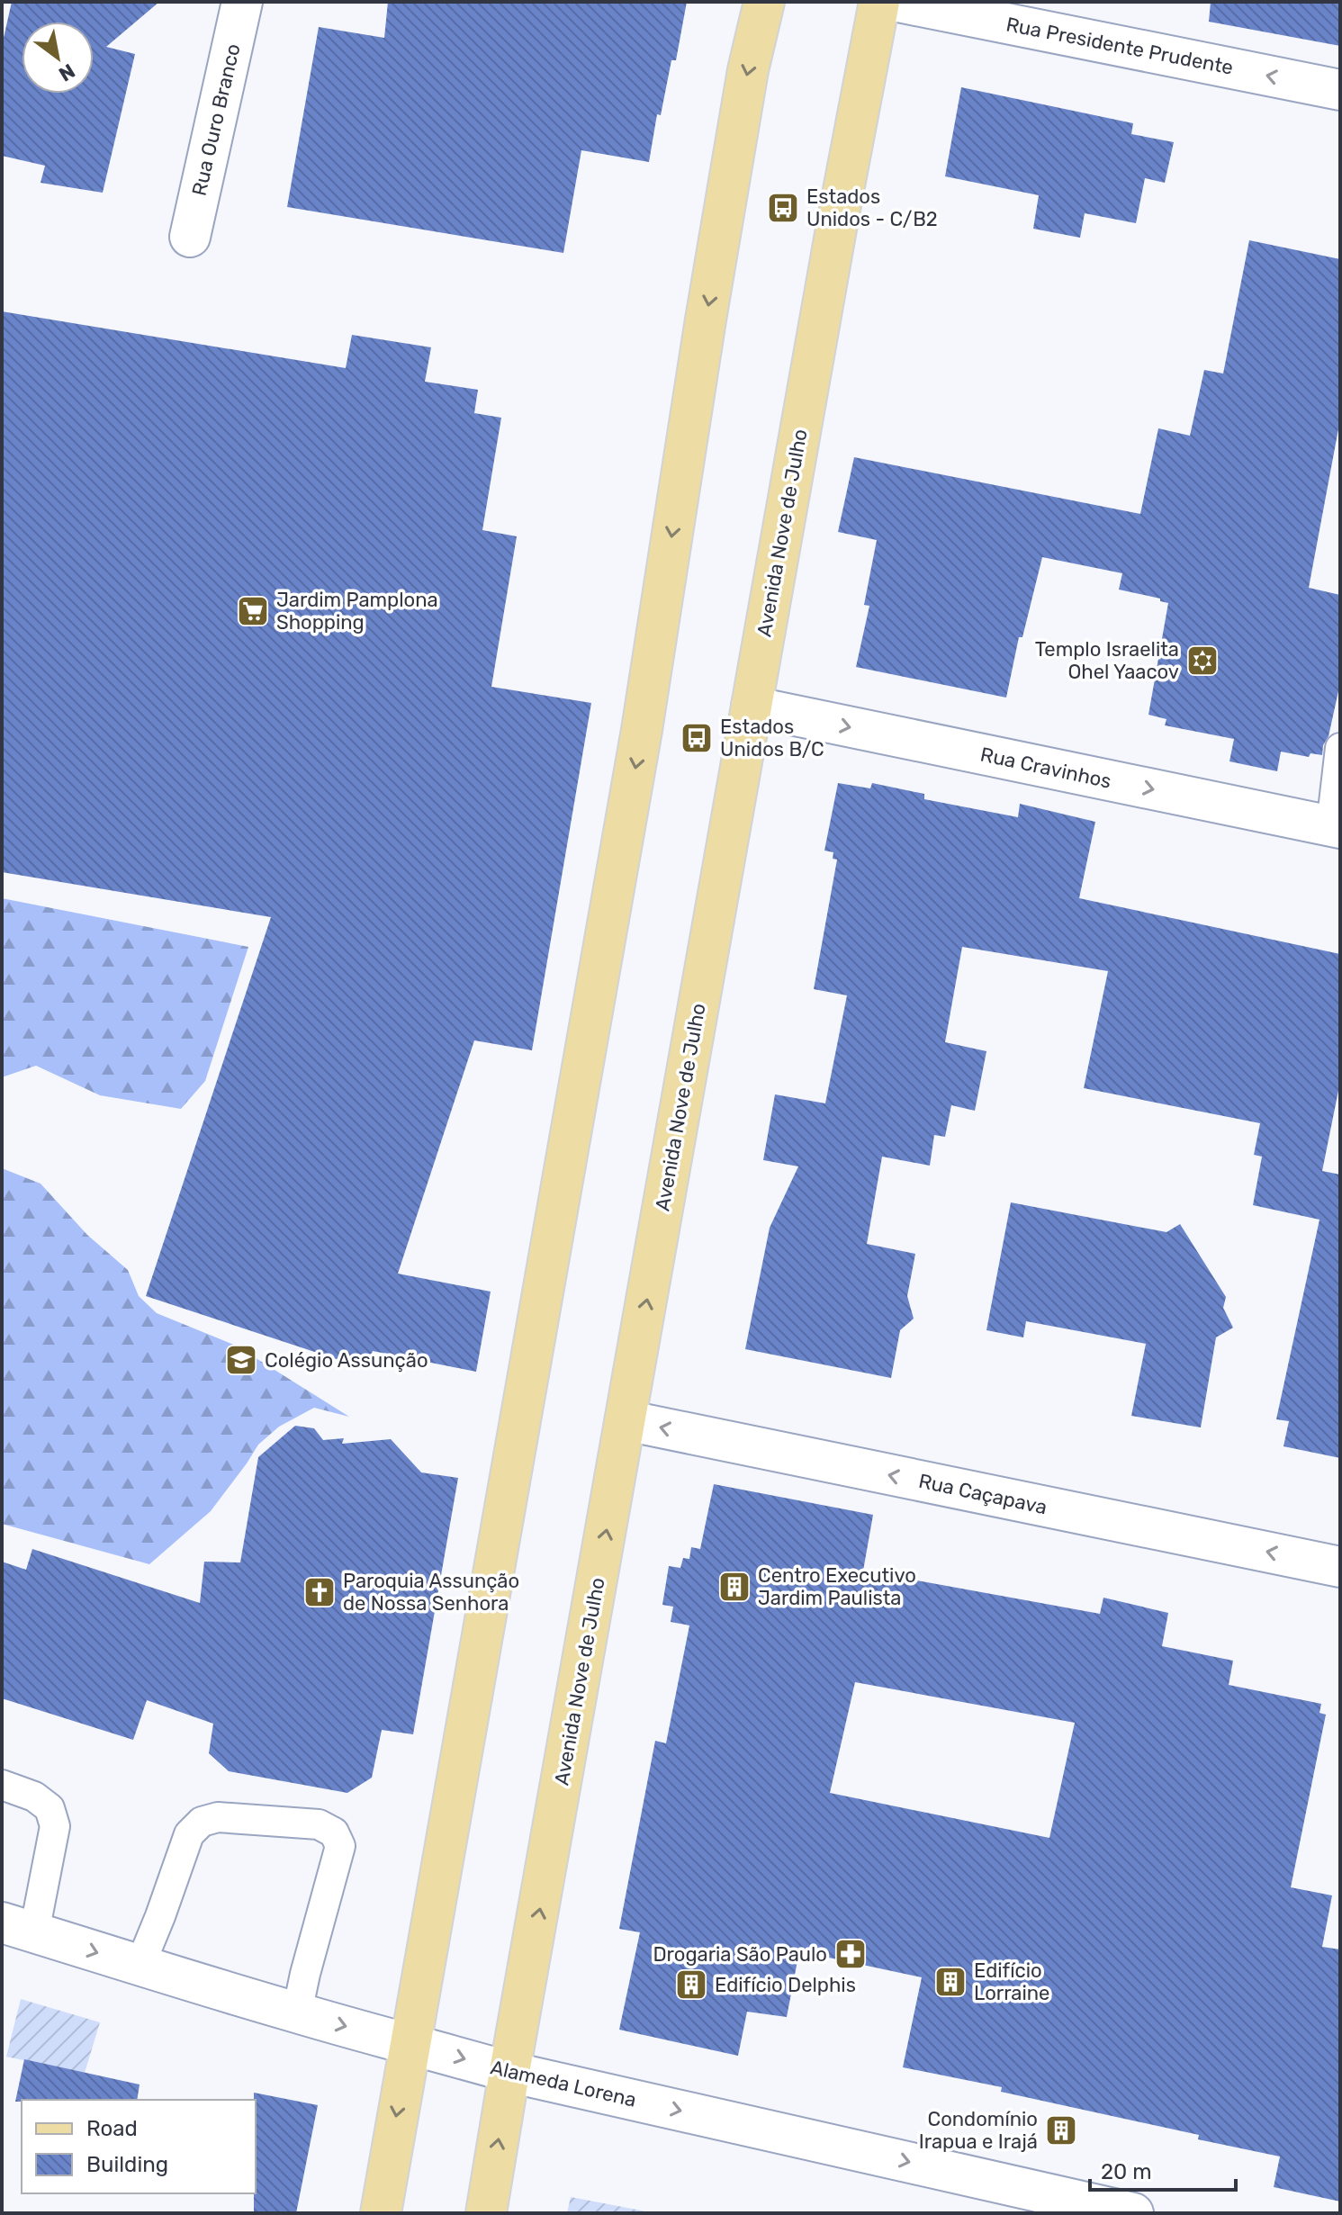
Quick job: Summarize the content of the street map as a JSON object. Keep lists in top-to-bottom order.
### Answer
{
  "streets": {
    "main road": ["Avenida Nove de Julho"],
    "street": [
      "Rua Presidente Prudente",
      "Rua Ouro Branco",
      "Rua Cravinhos",
      "Rua Caçapava",
      "Alameda Lorena"
    ]
  },
  "crossings": [
    ["Avenida Nove de Julho", "Rua Cravinhos"],
    ["Avenida Nove de Julho", "Rua Caçapava"],
    ["Avenida Nove de Julho", "Alameda Lorena"]
  ],
  "one_way": [
    "Rua Presidente Prudente",
    "Rua Cravinhos",
    "Rua Caçapava",
    "Alameda Lorena"
  ],
  "places": {
    "bus stop": ["Estados Unidos - C/B2", "Estados Unidos B/C"],
    "supermarket": ["Jardim Pamplona Shopping"],
    "synagogue": ["Templo Israelita Ohel Yaacov"],
    "school or university": ["Colégio Assunção"],
    "building": [
      "Centro Executivo Jardim Paulista",
      "Edifício Lorraine",
      "Edifício Delphis",
      "Condomínio Irapua e Irajá"
    ],
    "church": ["Paroquia Assunção de Nossa Senhora"],
    "pharmacy": ["Drogaria São Paulo"]
  },
  "legend": ["Road", "Building"],
  "scale_bar": "20 m",
  "north": "bottom right"
}
